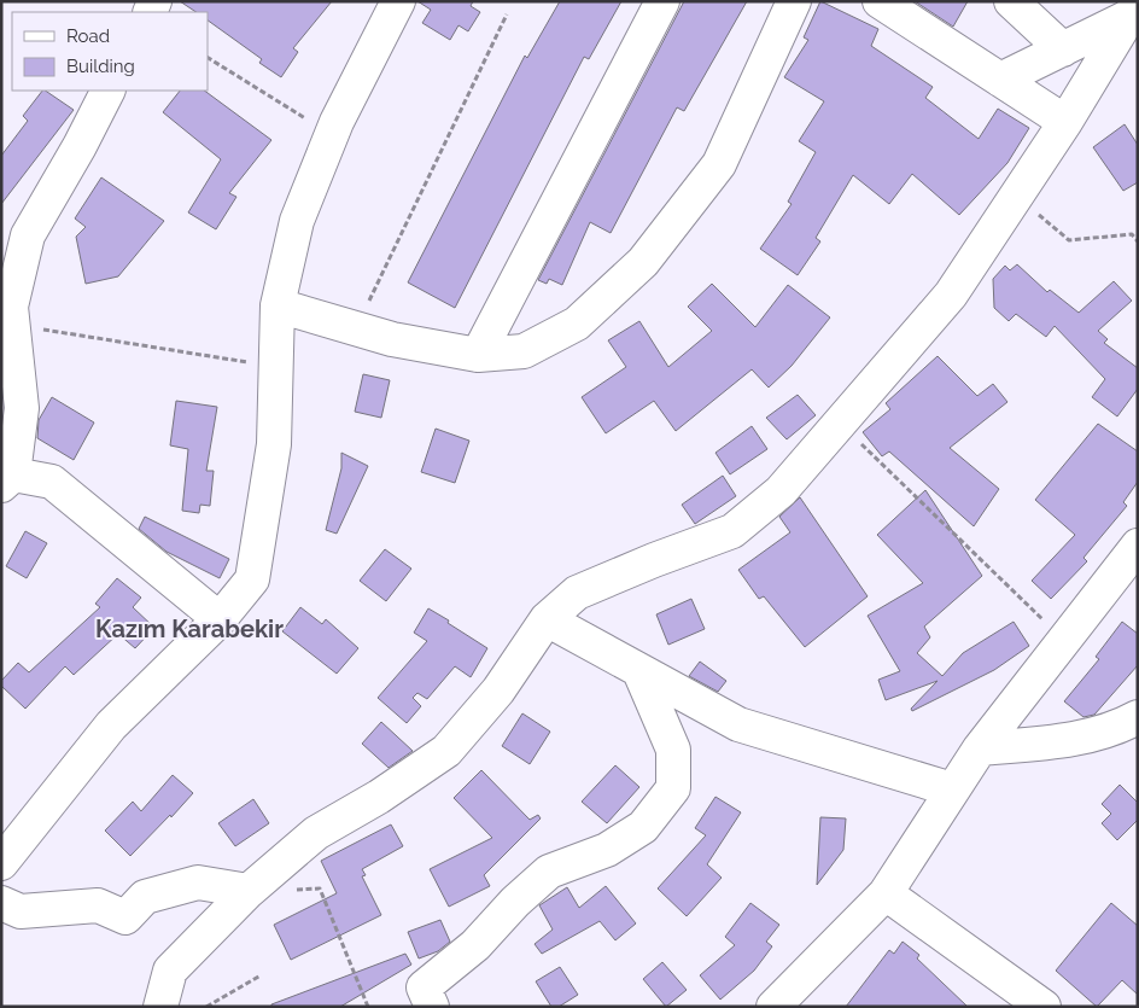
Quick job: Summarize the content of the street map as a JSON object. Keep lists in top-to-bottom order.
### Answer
{
  "districts": ["Kazım Karabekir"],
  "legend": ["Road", "Building"]
}
